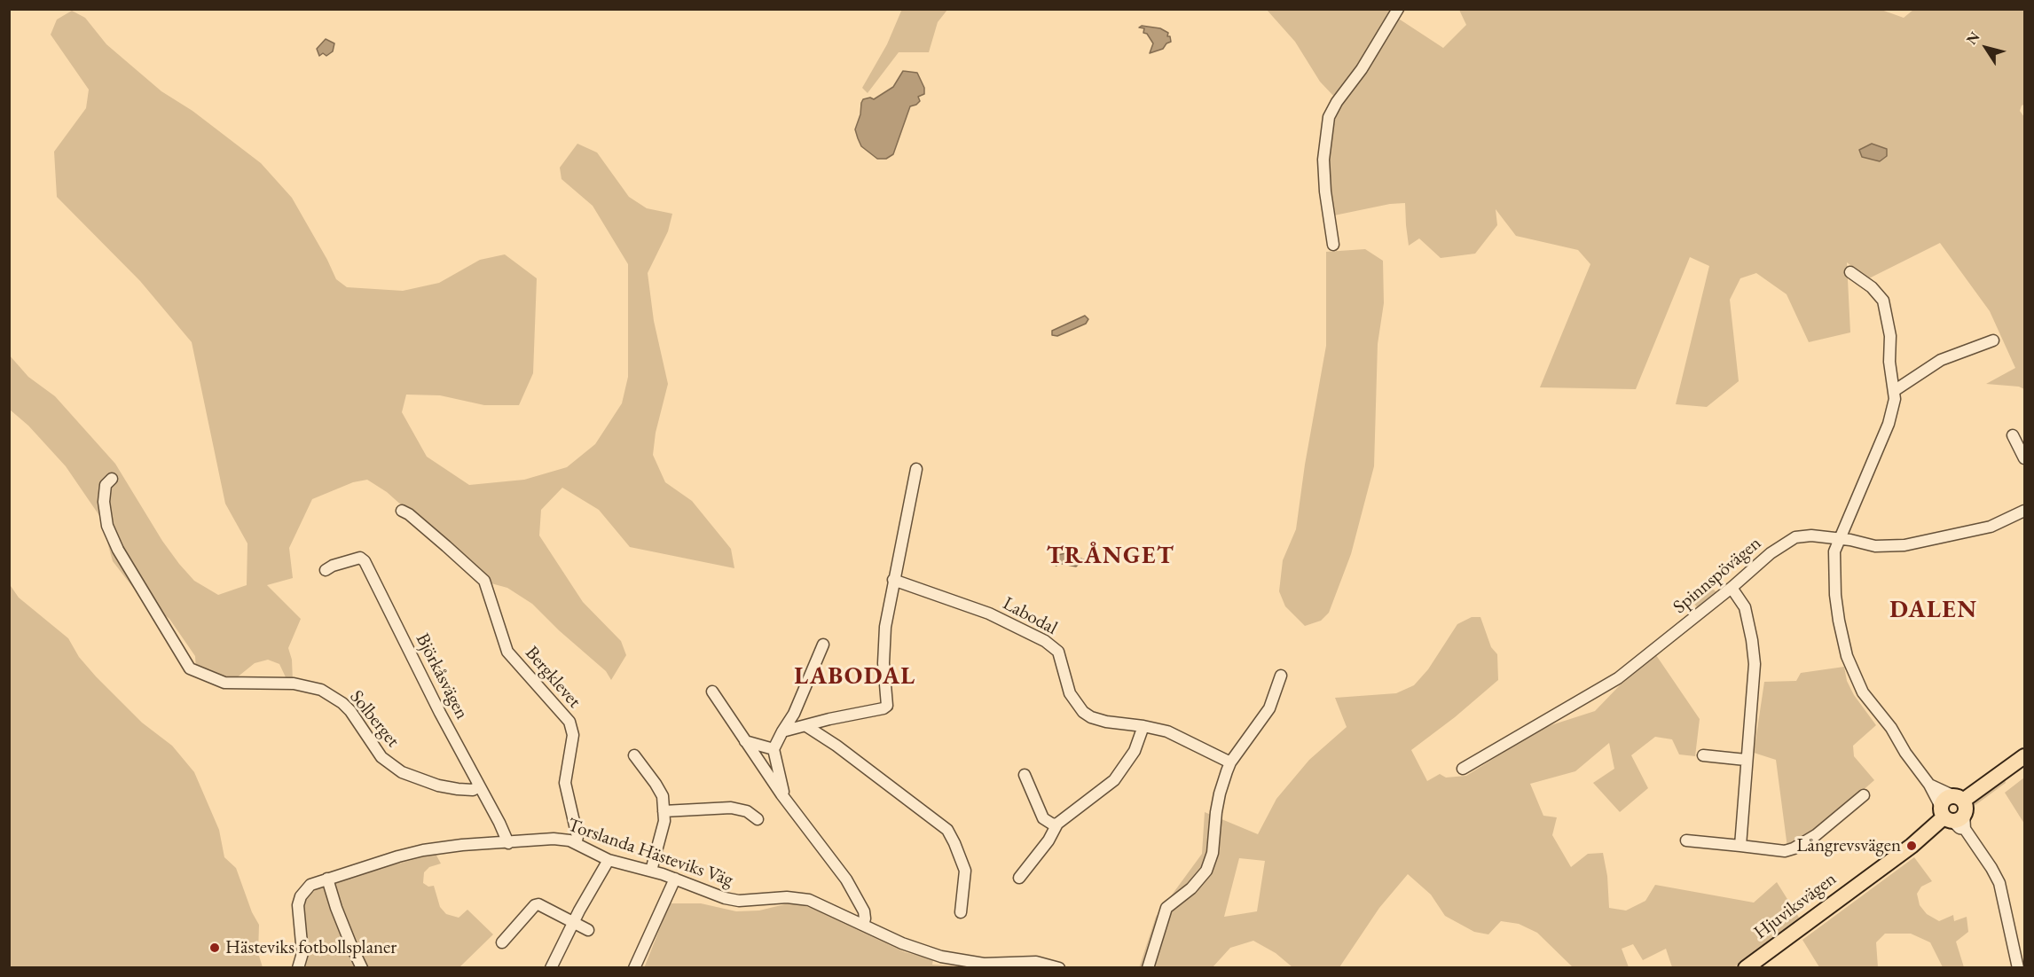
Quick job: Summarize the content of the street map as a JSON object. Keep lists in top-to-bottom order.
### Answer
{
  "streets": {
    "main road": ["Hjuviksvägen"],
    "street": [
      "Spinnspövägen",
      "Labodal",
      "Björkåsvägen",
      "Bergklevet",
      "Solberget",
      "Torslanda Hästeviks Väg"
    ]
  },
  "crossings": [
    ["Björkåsvägen", "Solberget"],
    ["Björkåsvägen", "Torslanda Hästeviks Väg"],
    ["Bergklevet", "Torslanda Hästeviks Väg"]
  ],
  "districts": ["TRÅNGET", "DALEN", "LABODAL"],
  "places": ["Långrevsvägen", "Hästeviks fotbollsplaner"],
  "north": "top left"
}
